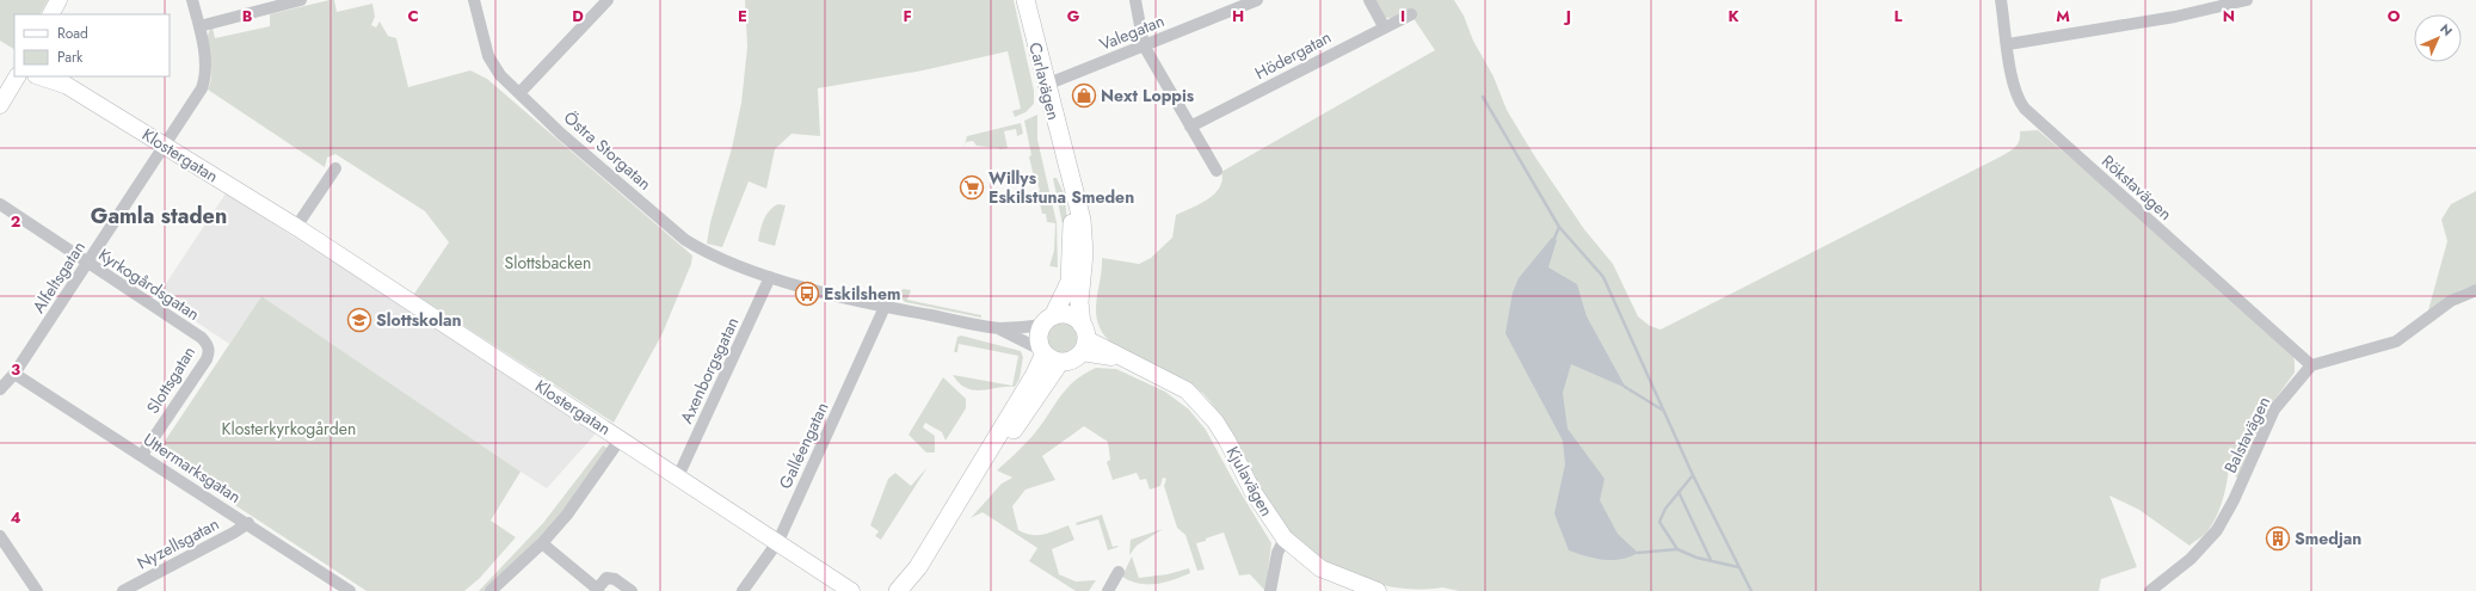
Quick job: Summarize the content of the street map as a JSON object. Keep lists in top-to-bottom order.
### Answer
{
  "streets": {
    "main road": ["Carlavägen"],
    "street": [
      "Valegatan",
      "Hödergatan",
      "Östra Storgatan",
      "Klostergatan",
      "Rökstavägen",
      "Alfeltsgatan",
      "Kyrkogårdsgatan",
      "Axenborgsgatan",
      "Slottsgatan",
      "Balstavägen",
      "Galléengatan",
      "Uttermarksgatan",
      "Kjulavägen",
      "Nyzellsgatan"
    ]
  },
  "crossings": [
    ["Valegatan", "Carlavägen"],
    ["Carlavägen", "Kjulavägen"],
    ["Östra Storgatan", "Axenborgsgatan"],
    ["Klostergatan", "Alfeltsgatan"],
    ["Klostergatan", "Axenborgsgatan"],
    ["Klostergatan", "Galléengatan"],
    ["Rökstavägen", "Balstavägen"],
    ["Alfeltsgatan", "Kyrkogårdsgatan"],
    ["Alfeltsgatan", "Uttermarksgatan"],
    ["Kyrkogårdsgatan", "Slottsgatan"],
    ["Slottsgatan", "Uttermarksgatan"],
    ["Uttermarksgatan", "Nyzellsgatan"]
  ],
  "districts": ["Gamla staden"],
  "parks": ["Slottsbacken", "Klosterkyrkogården"],
  "places": {
    "shop": ["Next Loppis"],
    "supermarket": ["Willys Eskilstuna Smeden"],
    "bus stop": ["Eskilshem"],
    "school or university": ["Slottskolan"],
    "building": ["Smedjan"]
  },
  "legend": ["Road", "Park"],
  "north": "top right",
  "grid": {
    "columns": [
      "B",
      "C",
      "D",
      "E",
      "F",
      "G",
      "H",
      "I",
      "J",
      "K",
      "L",
      "M",
      "N",
      "O"
    ],
    "rows": ["2", "3", "4"]
  }
}
